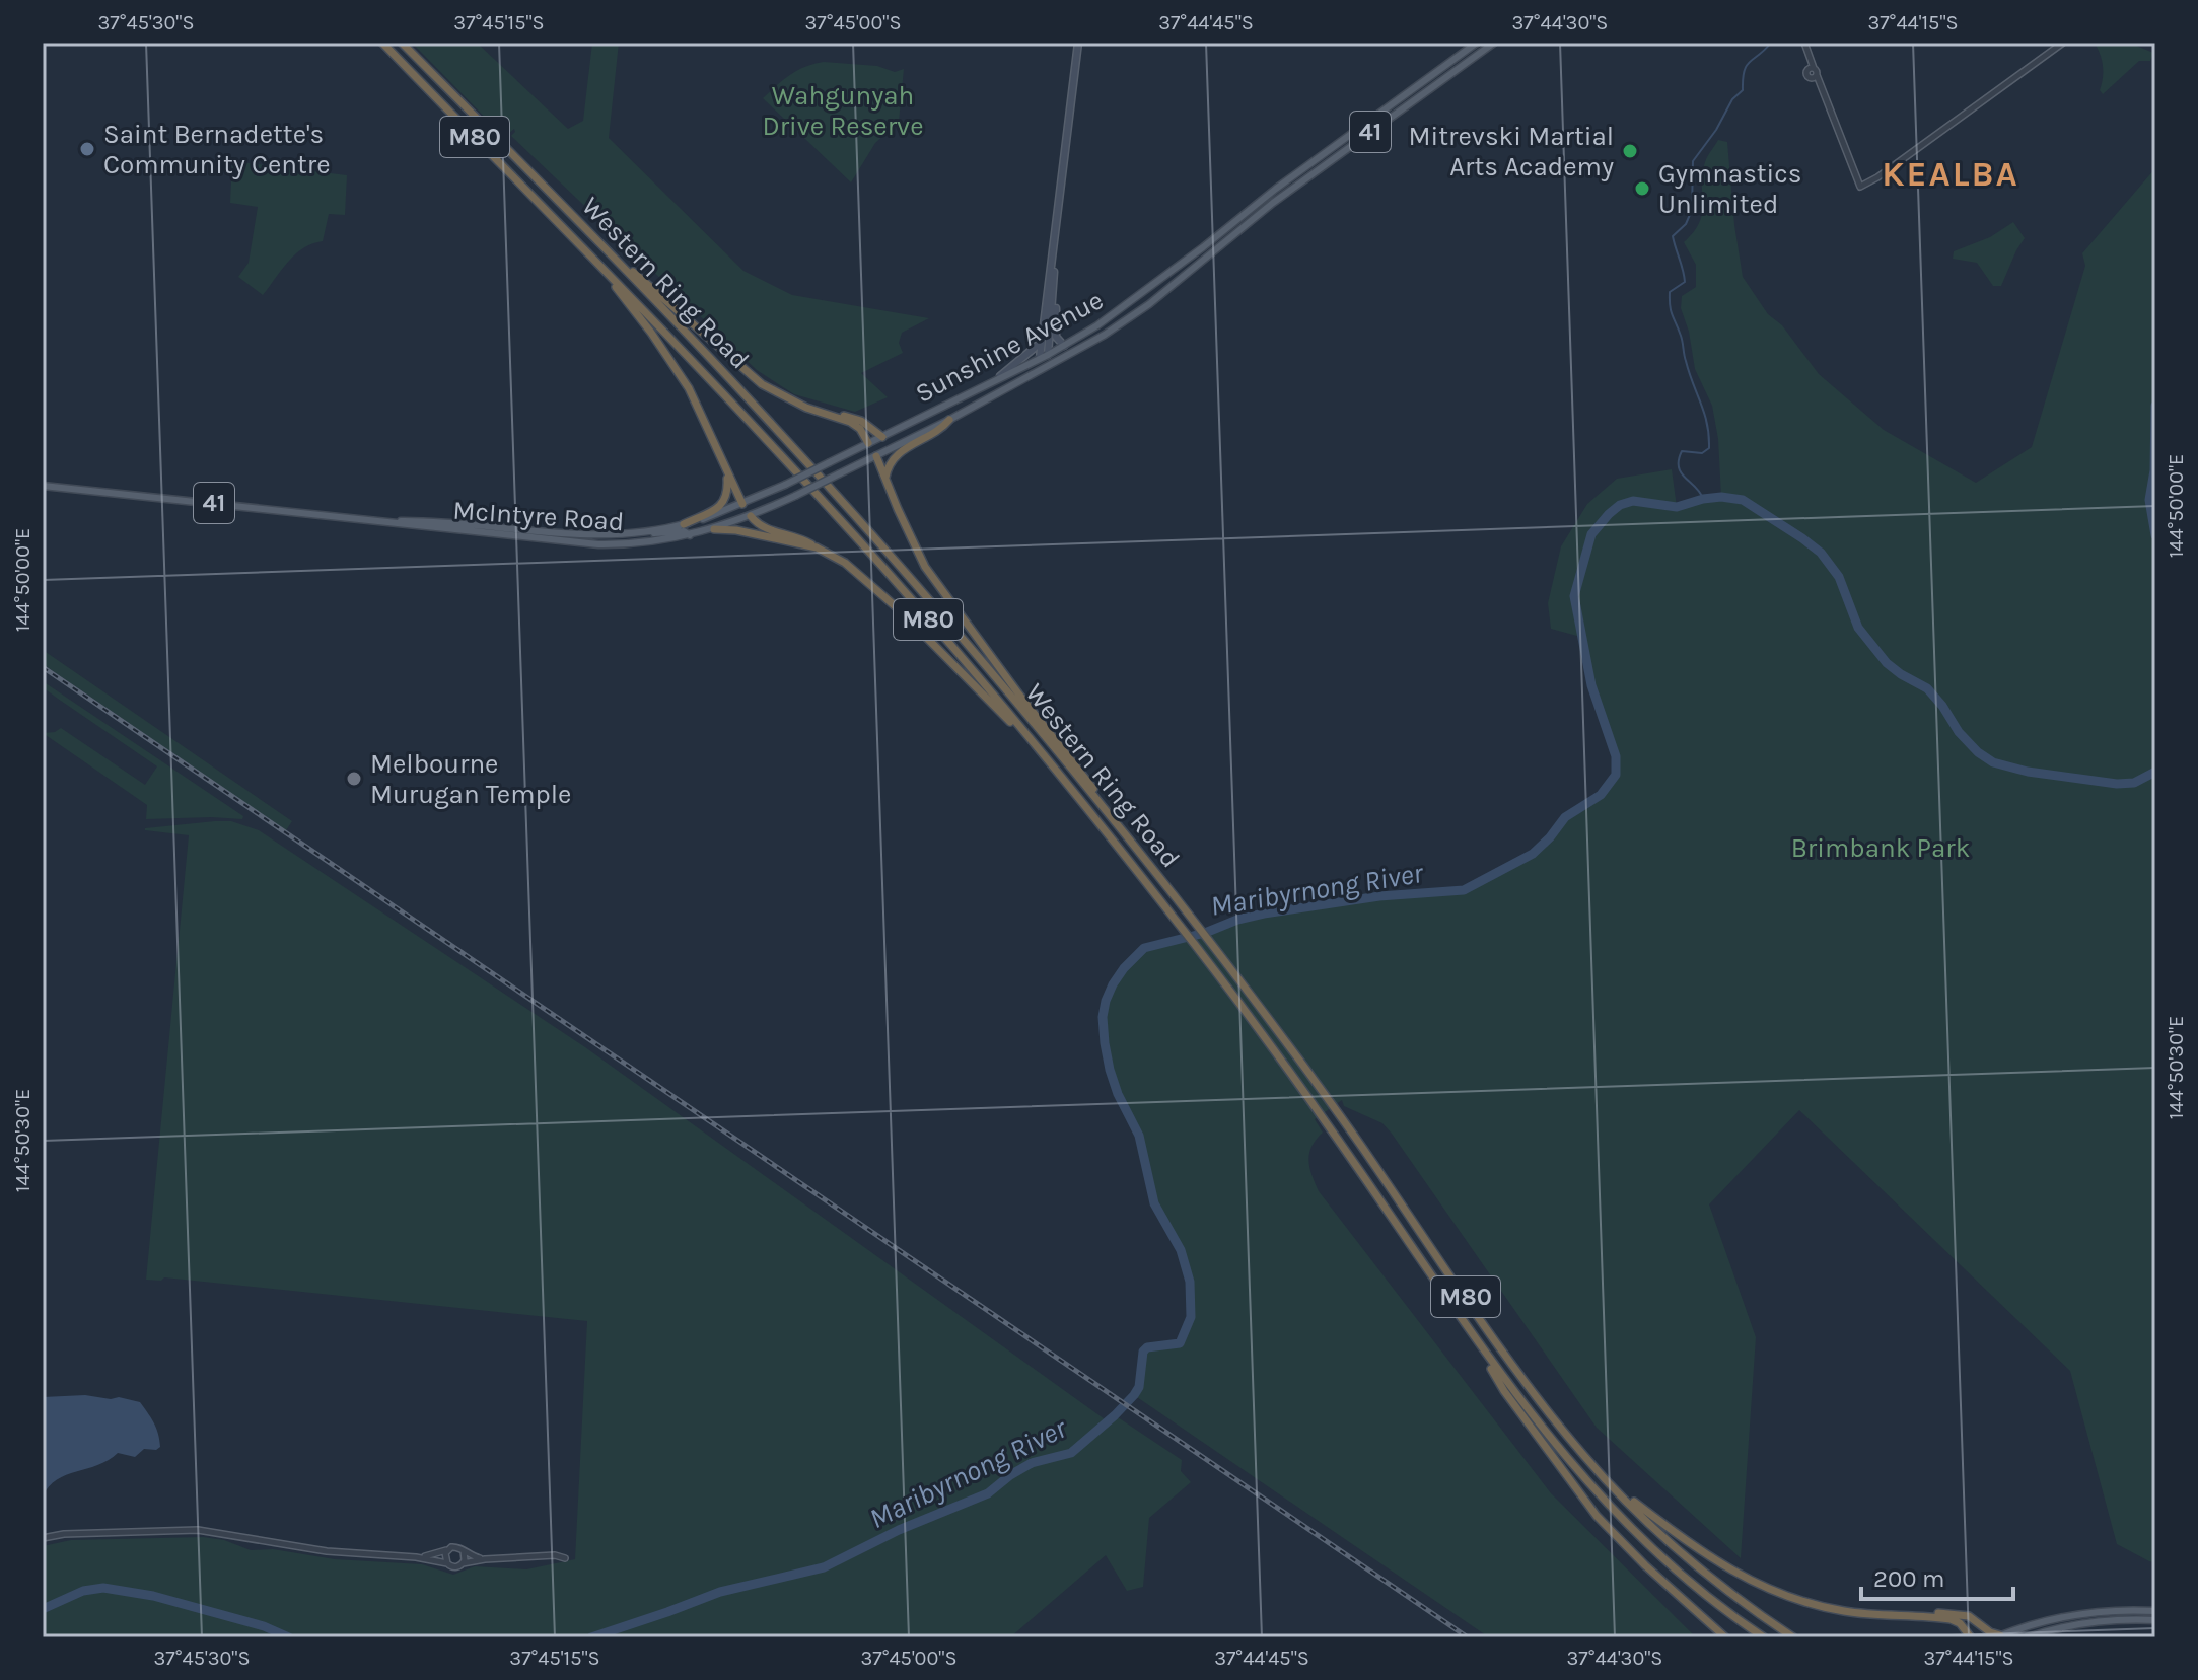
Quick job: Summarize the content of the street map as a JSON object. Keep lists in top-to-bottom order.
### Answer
{
  "streets": {
    "highway": ["M80", "Western Ring Road"],
    "main road": ["41", "Sunshine Avenue", "McIntyre Road"]
  },
  "crossings": [
    ["Sunshine Avenue", "McIntyre Road"]
  ],
  "districts": ["KEALBA"],
  "water": ["Maribyrnong River"],
  "parks": ["Wahgunyah Drive Reserve", "Brimbank Park"],
  "places": [
    "Saint Bernadette's Community Centre",
    "Mitrevski Martial Arts Academy",
    "Gymnastics Unlimited",
    "Melbourne Murugan Temple"
  ],
  "scale_bar": "200 m",
  "coordinates": [
    "37°45'30\"S",
    "37°45'15\"S",
    "37°45'00\"S",
    "37°44'45\"S",
    "37°44'30\"S",
    "37°44'15\"S",
    "144°50'00\"E",
    "144°50'30\"E"
  ]
}
